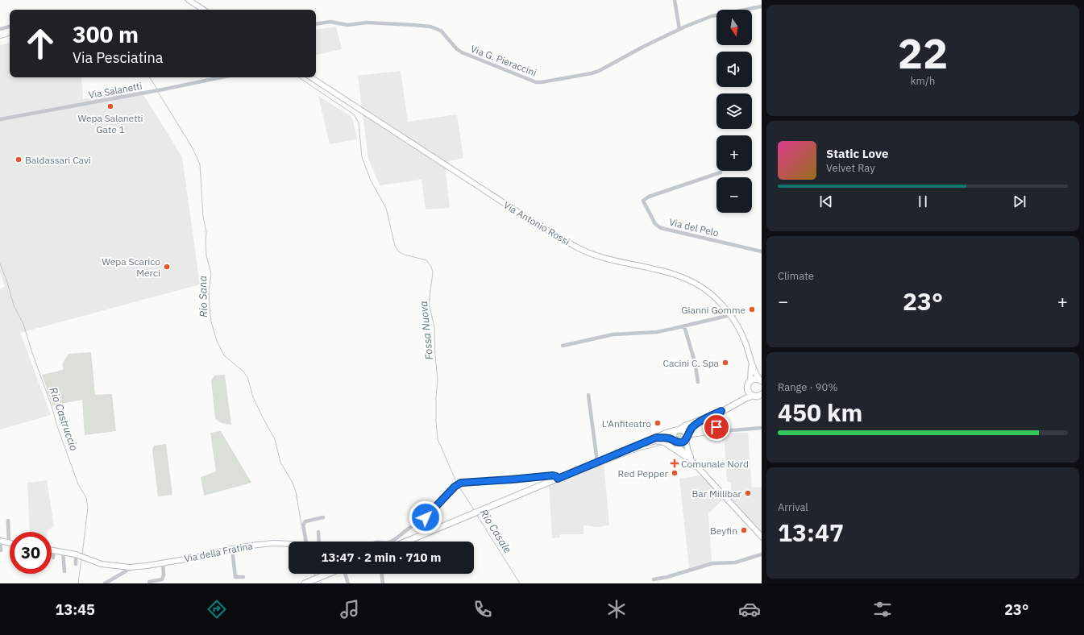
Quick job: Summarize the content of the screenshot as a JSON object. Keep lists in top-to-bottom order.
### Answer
{
  "streets": {
    "main road": ["Via Antonio Rossi", "Via della Fratina"],
    "street": ["Via G. Pieraccini", "Via Salanetti", "Via del Pelo"]
  },
  "water": [
    "Rio Sana",
    "Fossa Nuova",
    "Rio Castruccio",
    "Rio Casale"
  ],
  "places": {
    "other": [
      "Wepa Salanetti Gate 1",
      "Baldassari Cavi",
      "Wepa Scarico Merci",
      "Gianni Gomme",
      "Cacini C. Spa",
      "L'Anfiteatro",
      "Red Pepper",
      "Bar Millibar",
      "Beyfin"
    ],
    "health": ["Comunale Nord"]
  },
  "north": "bottom",
  "page": {
    "tile": [
      ["22", "km/h"],
      "Climate",
      ["Range · 90%", "450 km"],
      ["Arrival", "13:47"]
    ],
    "map_buttons": ["+", "−"],
    "turn": ["300 m", "Via Pesciatina"],
    "song": ["Static Love", "Velvet Ray"],
    "heat": ["−", "23°", "+"],
    "limit": "30",
    "trip": "13:47 · 2 min · 710 m",
    "tabs": ["13:45", "23°"]
  }
}
